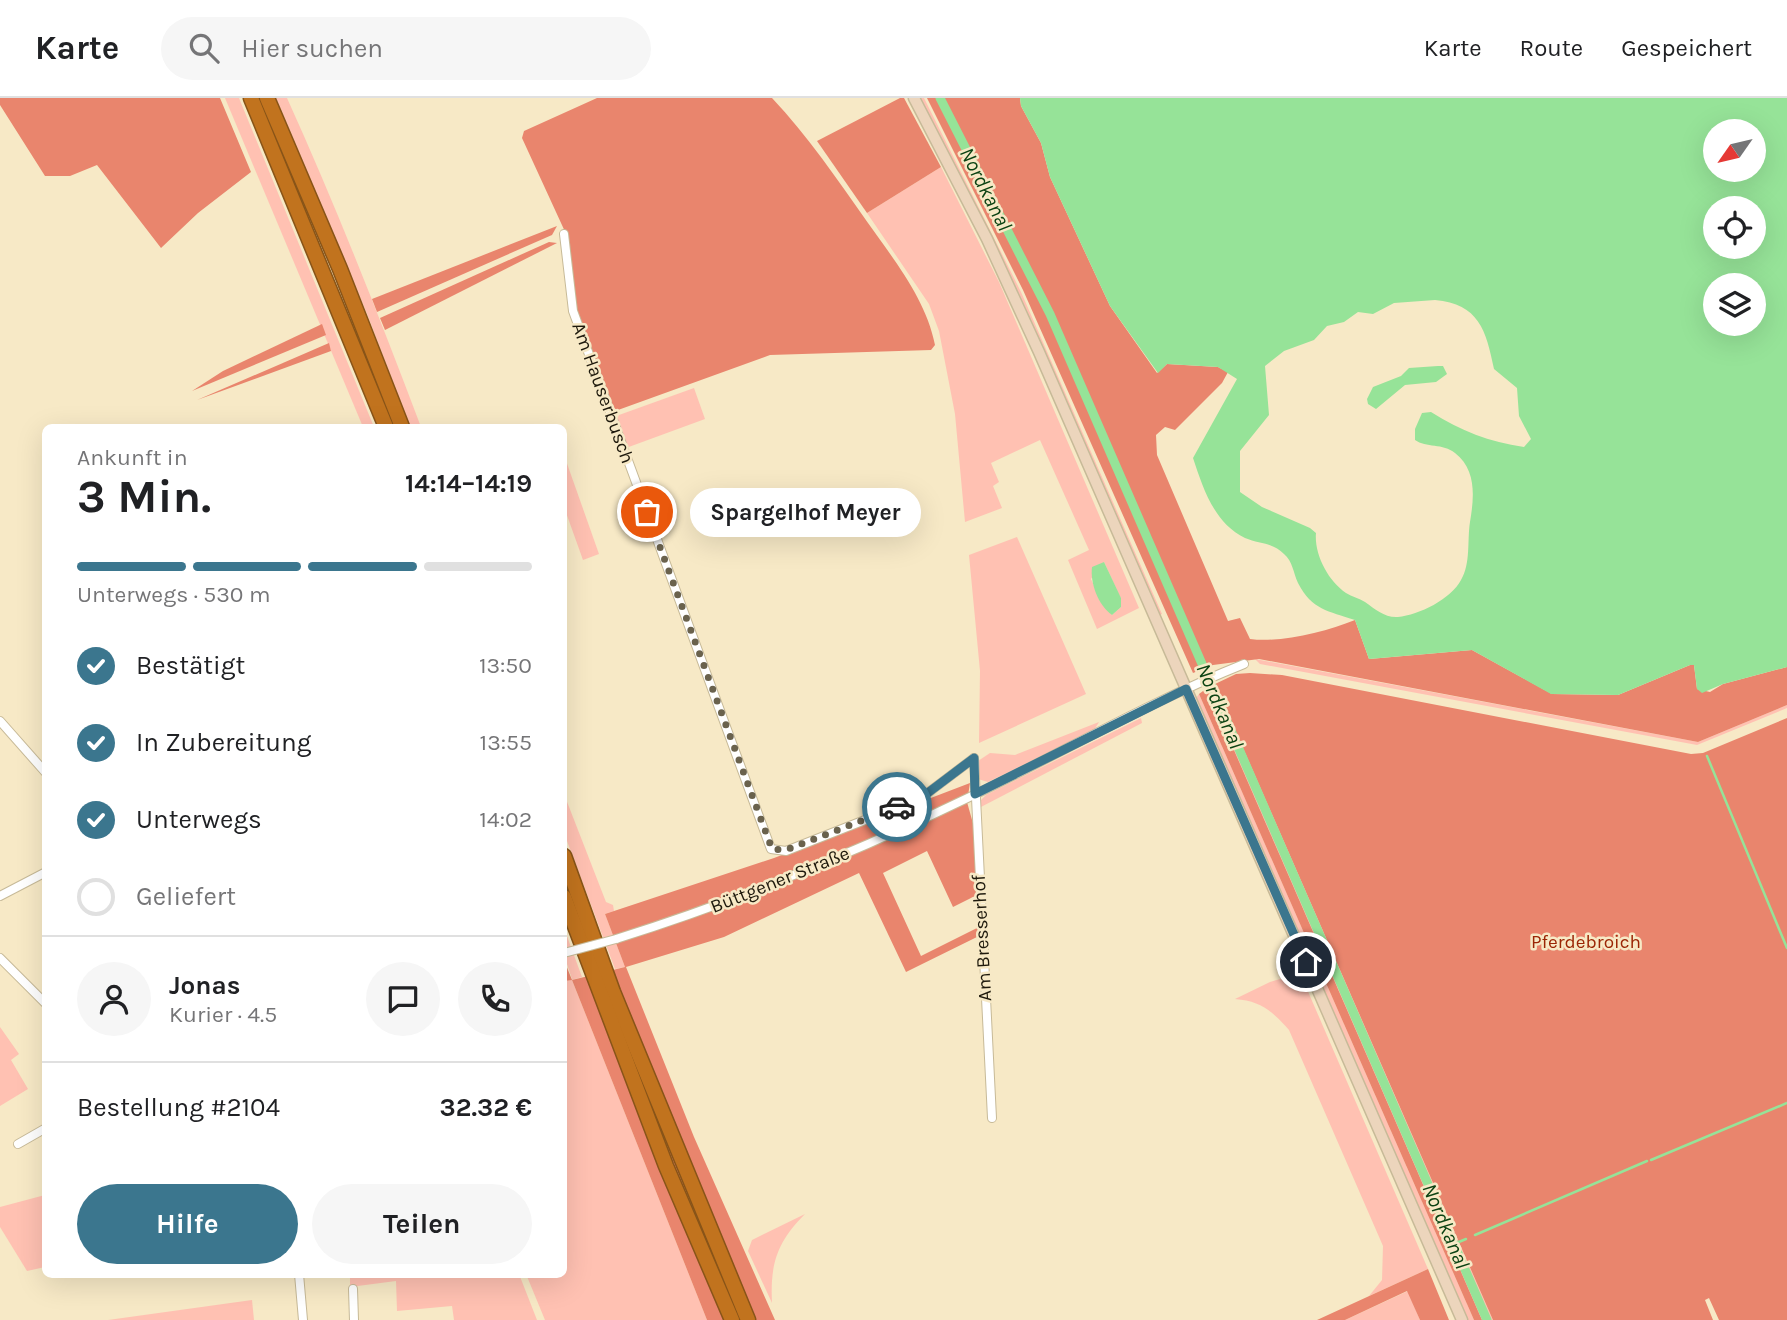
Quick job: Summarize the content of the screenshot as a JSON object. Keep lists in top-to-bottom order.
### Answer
{
  "streets": {
    "street": ["Am Hauserbusch", "Büttgener Straße", "Am Bresserhof"]
  },
  "crossings": [
    ["Am Hauserbusch", "Am Bresserhof"],
    ["Büttgener Straße", "Am Bresserhof"]
  ],
  "water": ["Nordkanal"],
  "parks": ["Pferdebroich"],
  "places": ["Spargelhof Meyer"],
  "north": "bottom left",
  "page": {
    "header": "Karte",
    "search": "Hier suchen",
    "nav": ["Karte", "Route", "Gespeichert"],
    "heading": ["3 Min.", "Ankunft in", "14:14–14:19"],
    "panel": [
      "Jonas",
      "Kurier · 4.5",
      "Bestellung #2104",
      "32.32 €"
    ],
    "bubble": "Spargelhof Meyer",
    "bar": "Unterwegs · 530 m",
    "list": [
      ["Bestätigt", "13:50"],
      ["In Zubereitung", "13:55"],
      ["Unterwegs", "14:02"],
      "Geliefert"
    ],
    "buttons": ["Hilfe", "Teilen"]
  }
}
